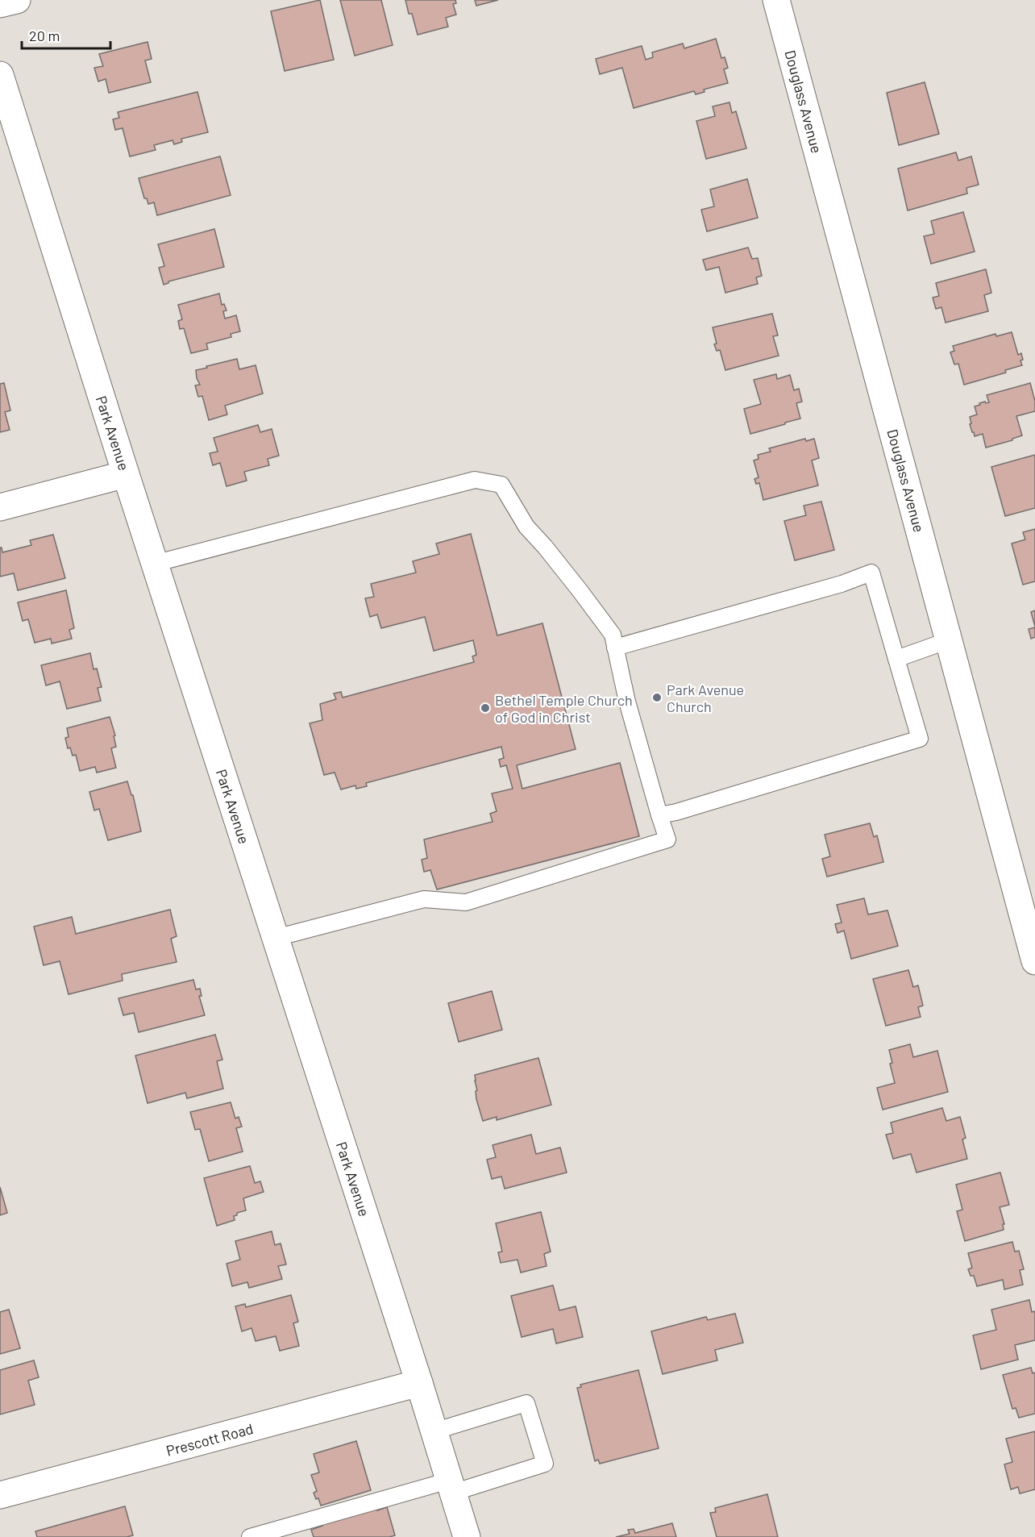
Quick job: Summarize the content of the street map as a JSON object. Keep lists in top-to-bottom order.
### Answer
{
  "streets": {
    "street": ["Douglass Avenue", "Park Avenue", "Prescott Road"]
  },
  "crossings": [
    ["Park Avenue", "Prescott Road"]
  ],
  "places": ["Park Avenue Church", "Bethel Temple Church of God in Christ"],
  "scale_bar": "20 m"
}
